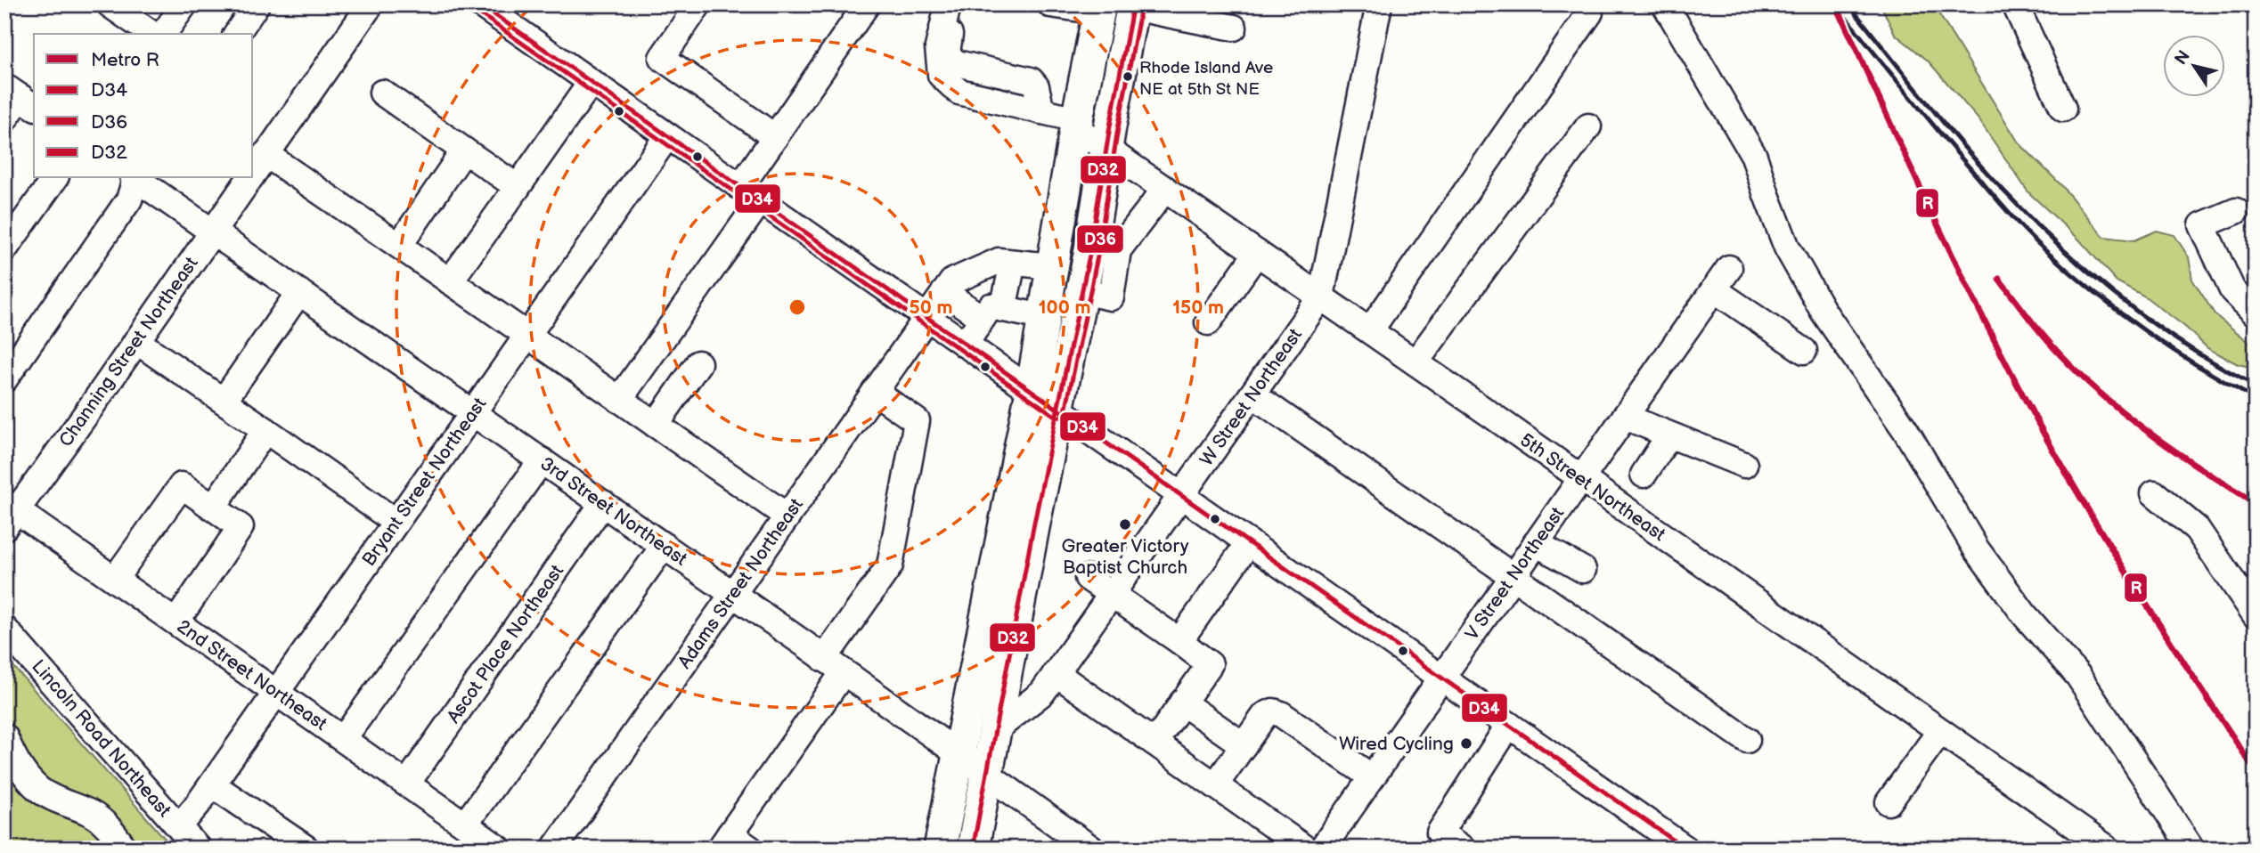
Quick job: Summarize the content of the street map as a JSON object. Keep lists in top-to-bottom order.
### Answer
{
  "streets": {
    "street": [
      "Channing Street Northeast",
      "W Street Northeast",
      "Bryant Street Northeast",
      "5th Street Northeast",
      "3rd Street Northeast",
      "V Street Northeast",
      "Adams Street Northeast",
      "Ascot Place Northeast",
      "2nd Street Northeast",
      "Lincoln Road Northeast"
    ]
  },
  "crossings": [
    ["Channing Street Northeast", "3rd Street Northeast"],
    ["Channing Street Northeast", "2nd Street Northeast"],
    ["W Street Northeast", "5th Street Northeast"],
    ["Bryant Street Northeast", "3rd Street Northeast"],
    ["Bryant Street Northeast", "2nd Street Northeast"],
    ["Bryant Street Northeast", "Lincoln Road Northeast"],
    ["5th Street Northeast", "V Street Northeast"],
    ["3rd Street Northeast", "Adams Street Northeast"],
    ["3rd Street Northeast", "Ascot Place Northeast"],
    ["Ascot Place Northeast", "2nd Street Northeast"]
  ],
  "places": ["Rhode Island Ave NE at 5th St NE", "Greater Victory Baptist Church", "Wired Cycling"],
  "lines": [
    "metro line R",
    "transit line D34",
    "transit line D32",
    "transit line D36"
  ],
  "legend": [
    "Metro R",
    "D34",
    "D36",
    "D32"
  ],
  "north": "top left",
  "rings": ["50 m", "100 m", "150 m"]
}
